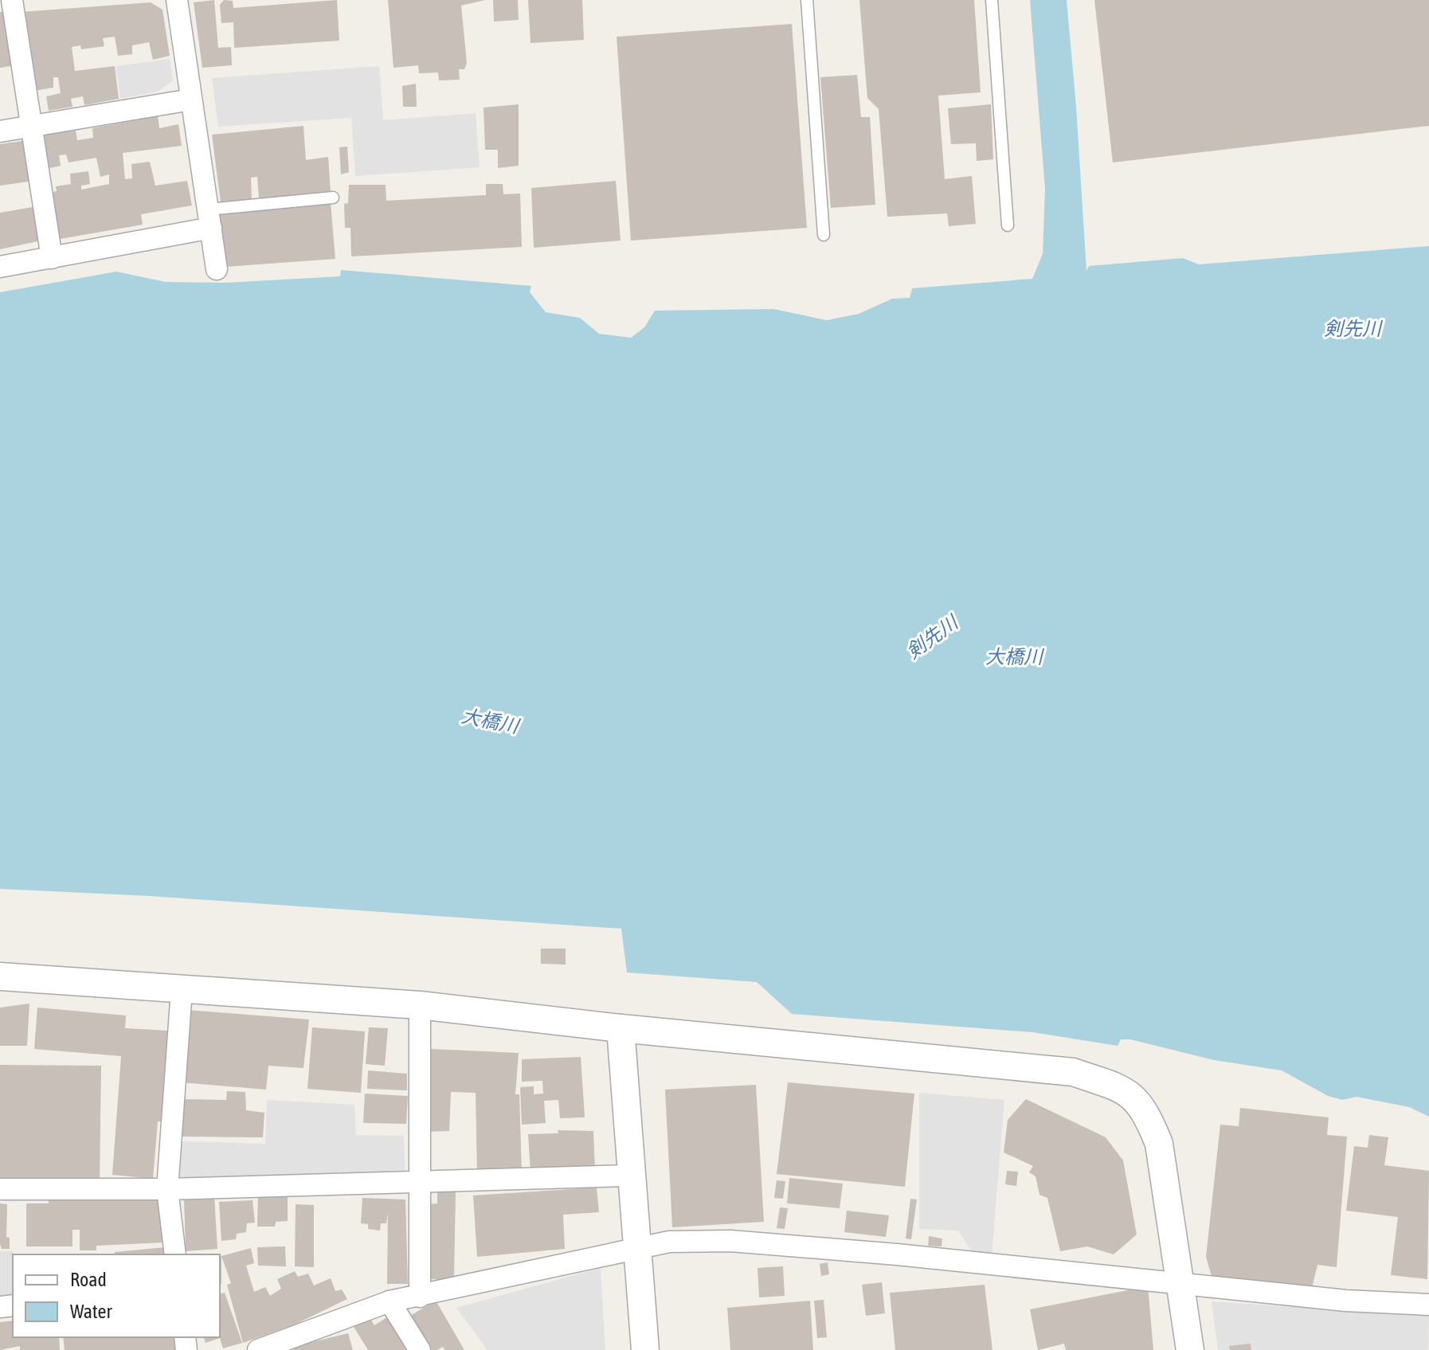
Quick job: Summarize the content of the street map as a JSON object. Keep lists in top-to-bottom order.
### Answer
{
  "water": ["剣先川", "大橋川"],
  "legend": ["Road", "Water"]
}
